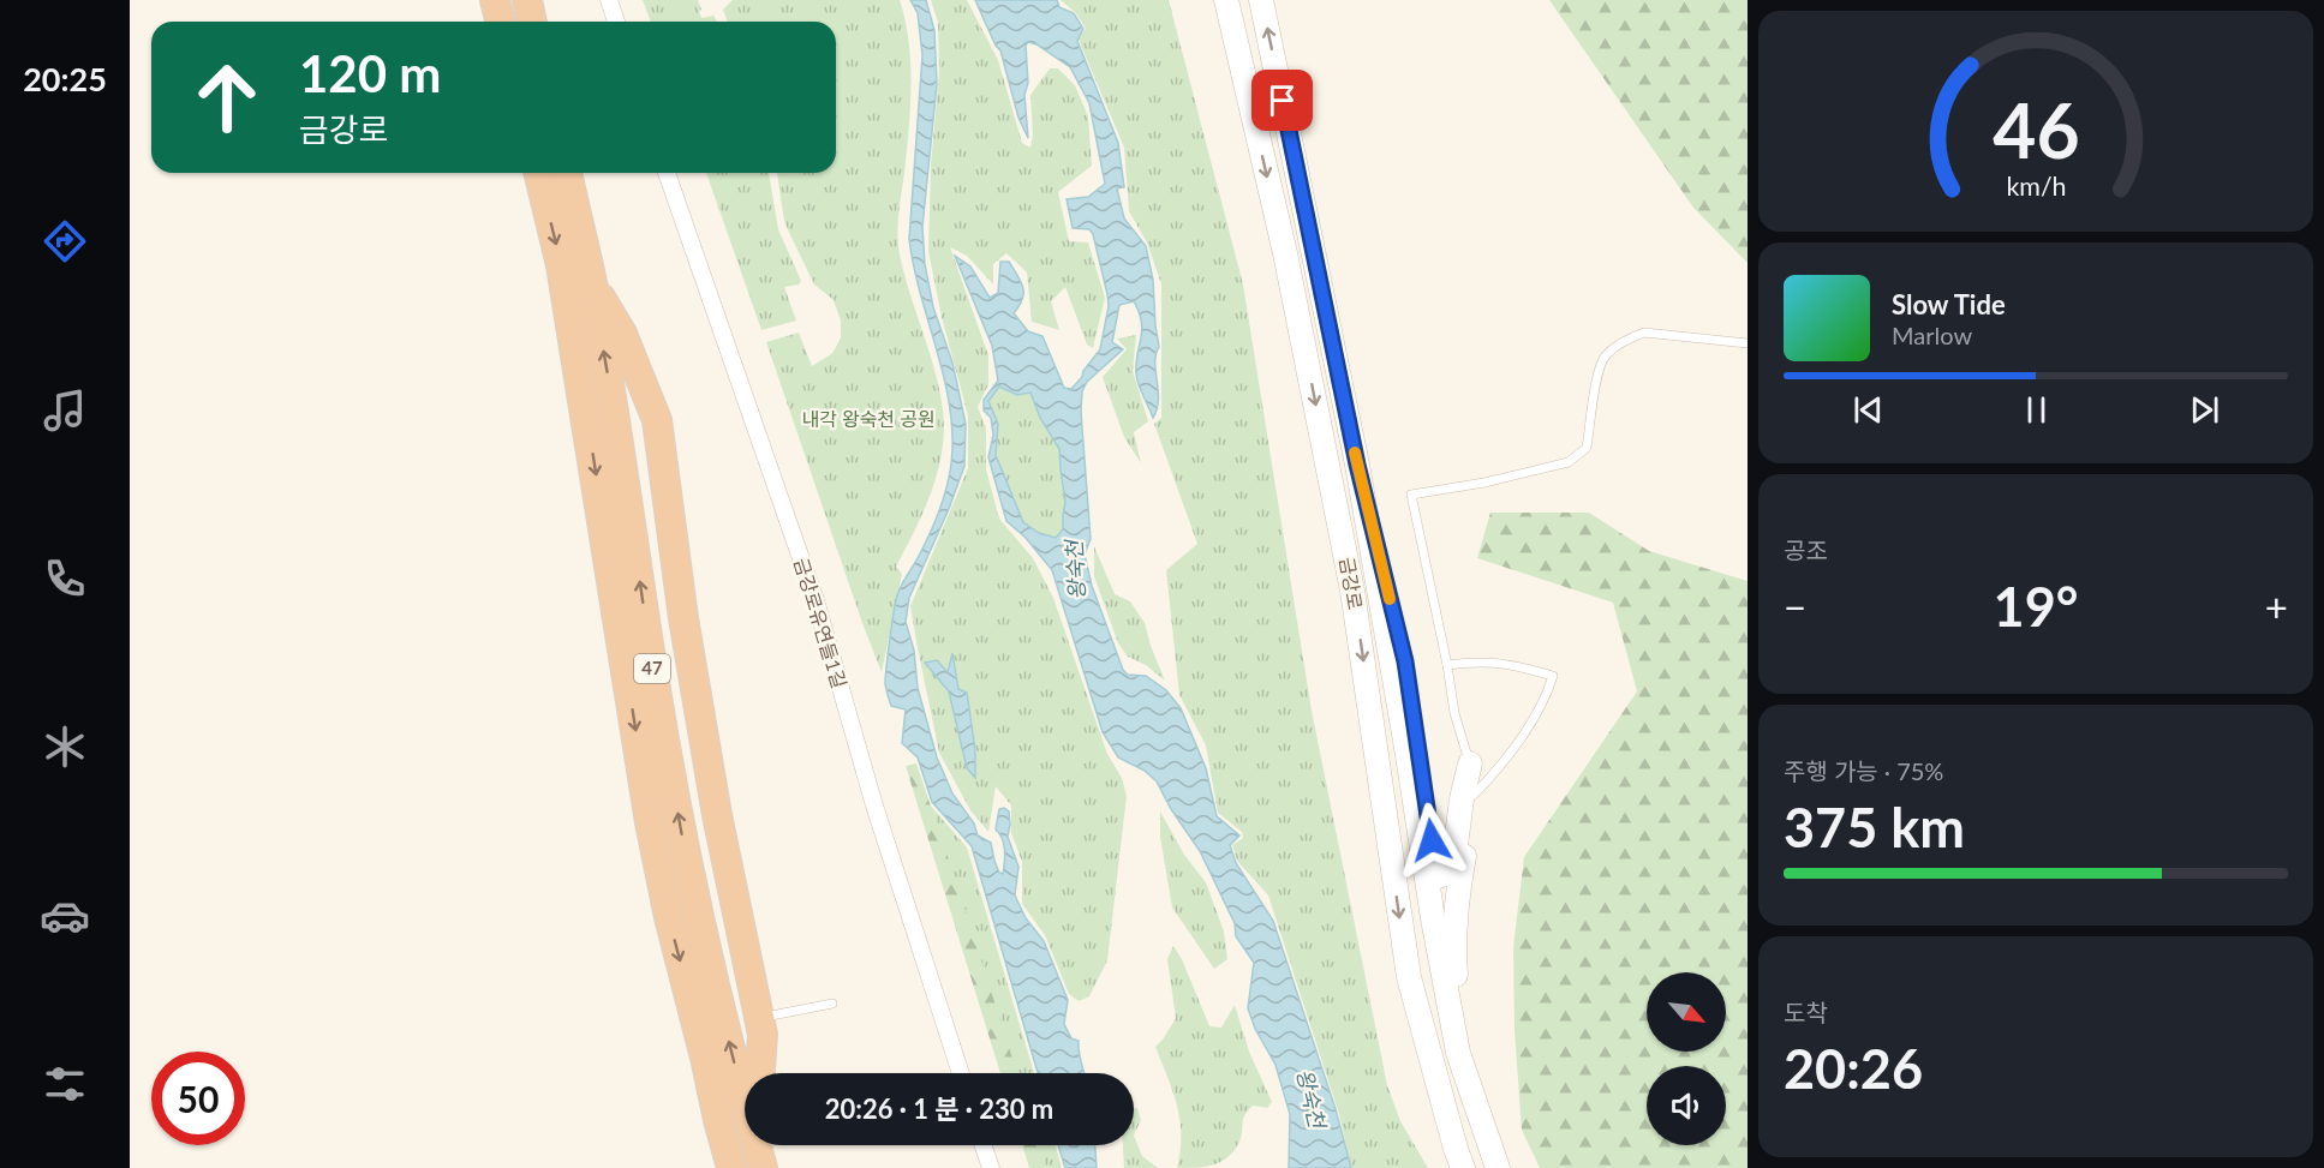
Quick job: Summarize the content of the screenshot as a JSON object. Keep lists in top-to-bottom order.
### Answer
{
  "streets": {
    "highway": ["47"],
    "main road": ["금강로"],
    "street": ["금강로유연들1길"]
  },
  "water": ["왕숙천"],
  "parks": ["내각 왕숙천 공원"],
  "north": "bottom right",
  "page": {
    "tabs": "20:25",
    "turn": ["120 m", "금강로"],
    "song": ["Slow Tide", "Marlow"],
    "tile": [
      "공조",
      ["주행 가능 · 75%", "375 km"],
      ["도착", "20:26"]
    ],
    "heat": ["−", "19°", "+"],
    "limit": "50",
    "trip": "20:26 · 1 분 · 230 m",
    "gauge": ["46", "km/h"]
  }
}
